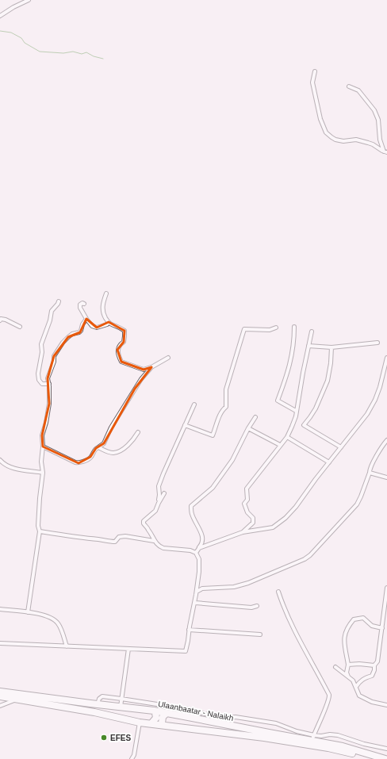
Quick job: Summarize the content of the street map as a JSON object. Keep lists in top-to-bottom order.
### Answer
{
  "streets": {
    "highway": ["Ulaanbaatar - Nalaikh"]
  },
  "places": ["EFES"]
}
